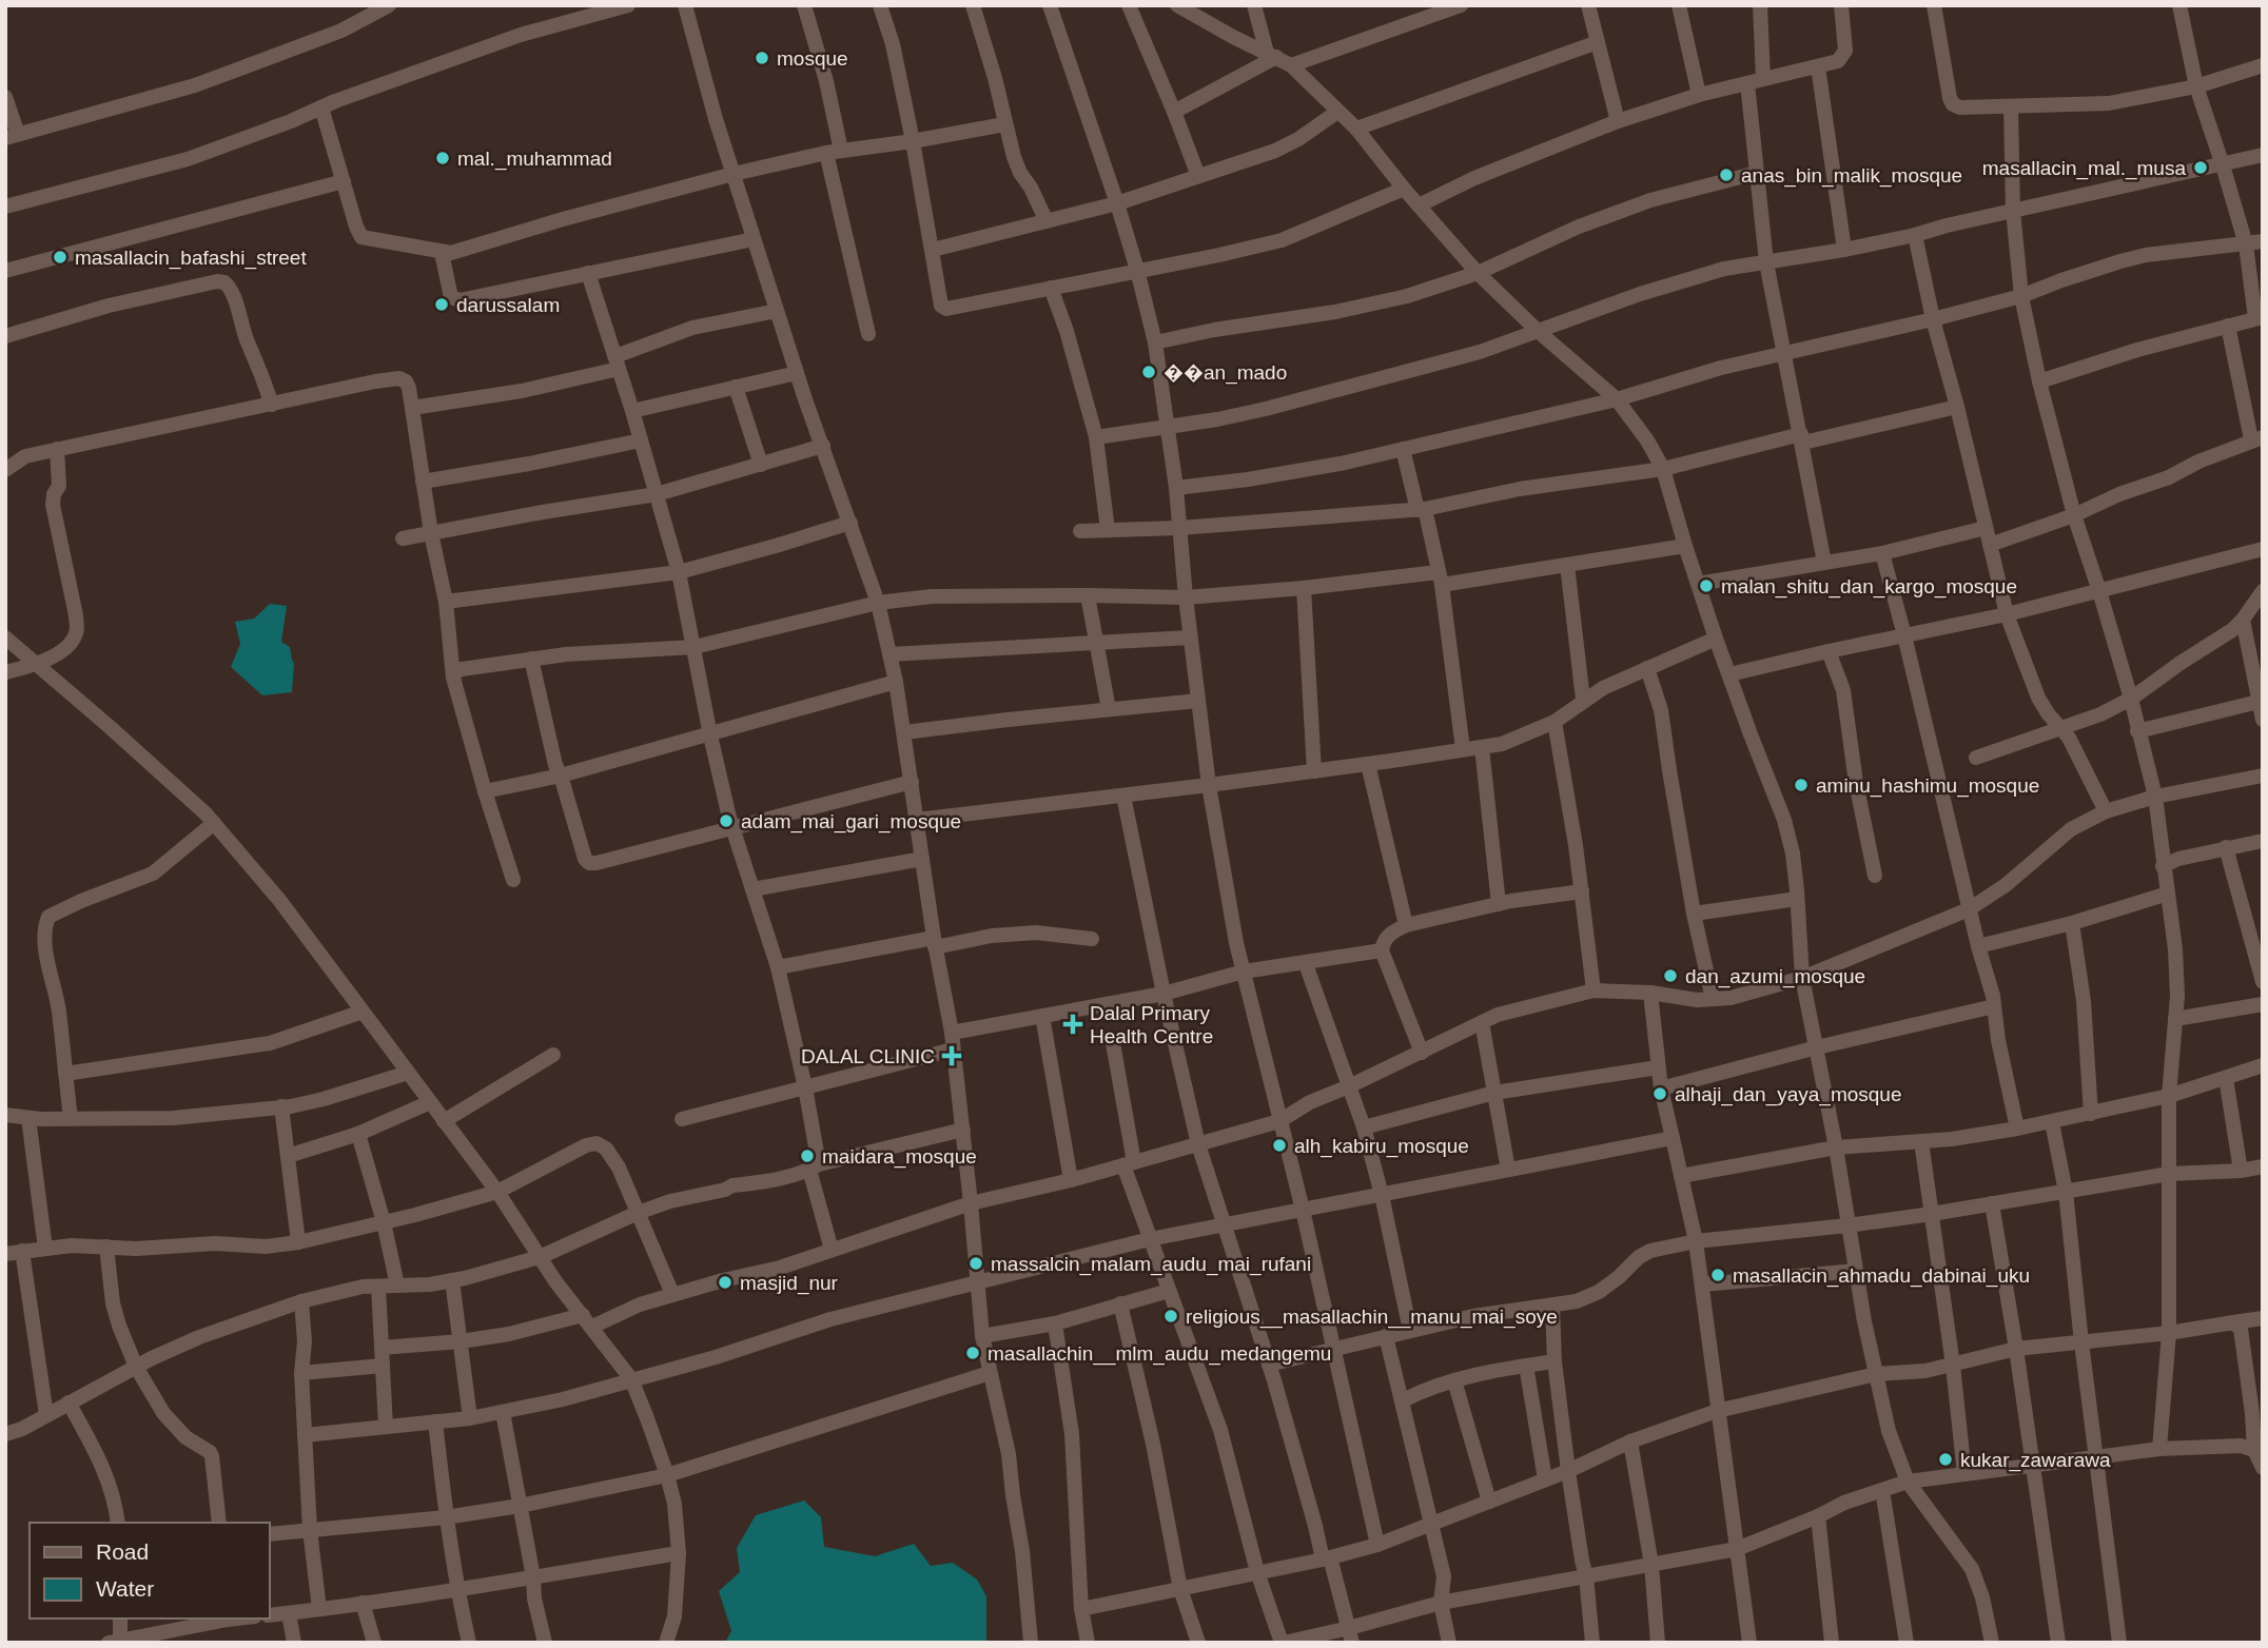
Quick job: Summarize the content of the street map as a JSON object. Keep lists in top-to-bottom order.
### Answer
{
  "places": {
    "other": [
      "mosque",
      "mal._muhammad",
      "masallacin_mal._musa",
      "anas_bin_malik_mosque",
      "masallacin_bafashi_street",
      "darussalam",
      "��an_mado",
      "malan_shitu_dan_kargo_mosque",
      "aminu_hashimu_mosque",
      "adam_mai_gari_mosque",
      "dan_azumi_mosque",
      "alhaji_dan_yaya_mosque",
      "alh_kabiru_mosque",
      "maidara_mosque",
      "massalcin_malam_audu_mai_rufani",
      "masallacin_ahmadu_dabinai_uku",
      "masjid_nur",
      "religious__masallachin__manu_mai_soye",
      "masallachin__mlm_audu_medangemu",
      "kukar_zawarawa"
    ],
    "health": ["Dalal Primary Health Centre", "DALAL CLINIC"]
  },
  "legend": ["Road", "Water"]
}
